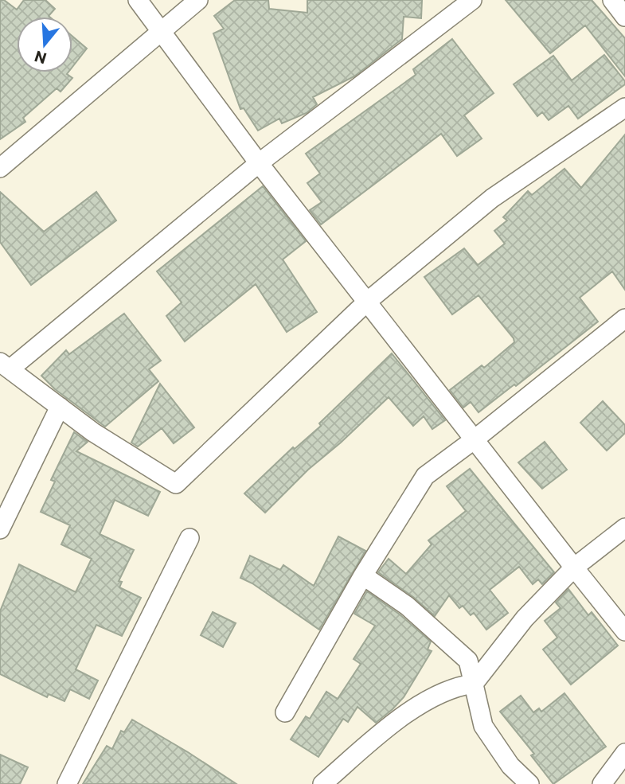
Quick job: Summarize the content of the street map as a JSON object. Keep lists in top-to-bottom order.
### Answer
{
  "north": "bottom"
}
